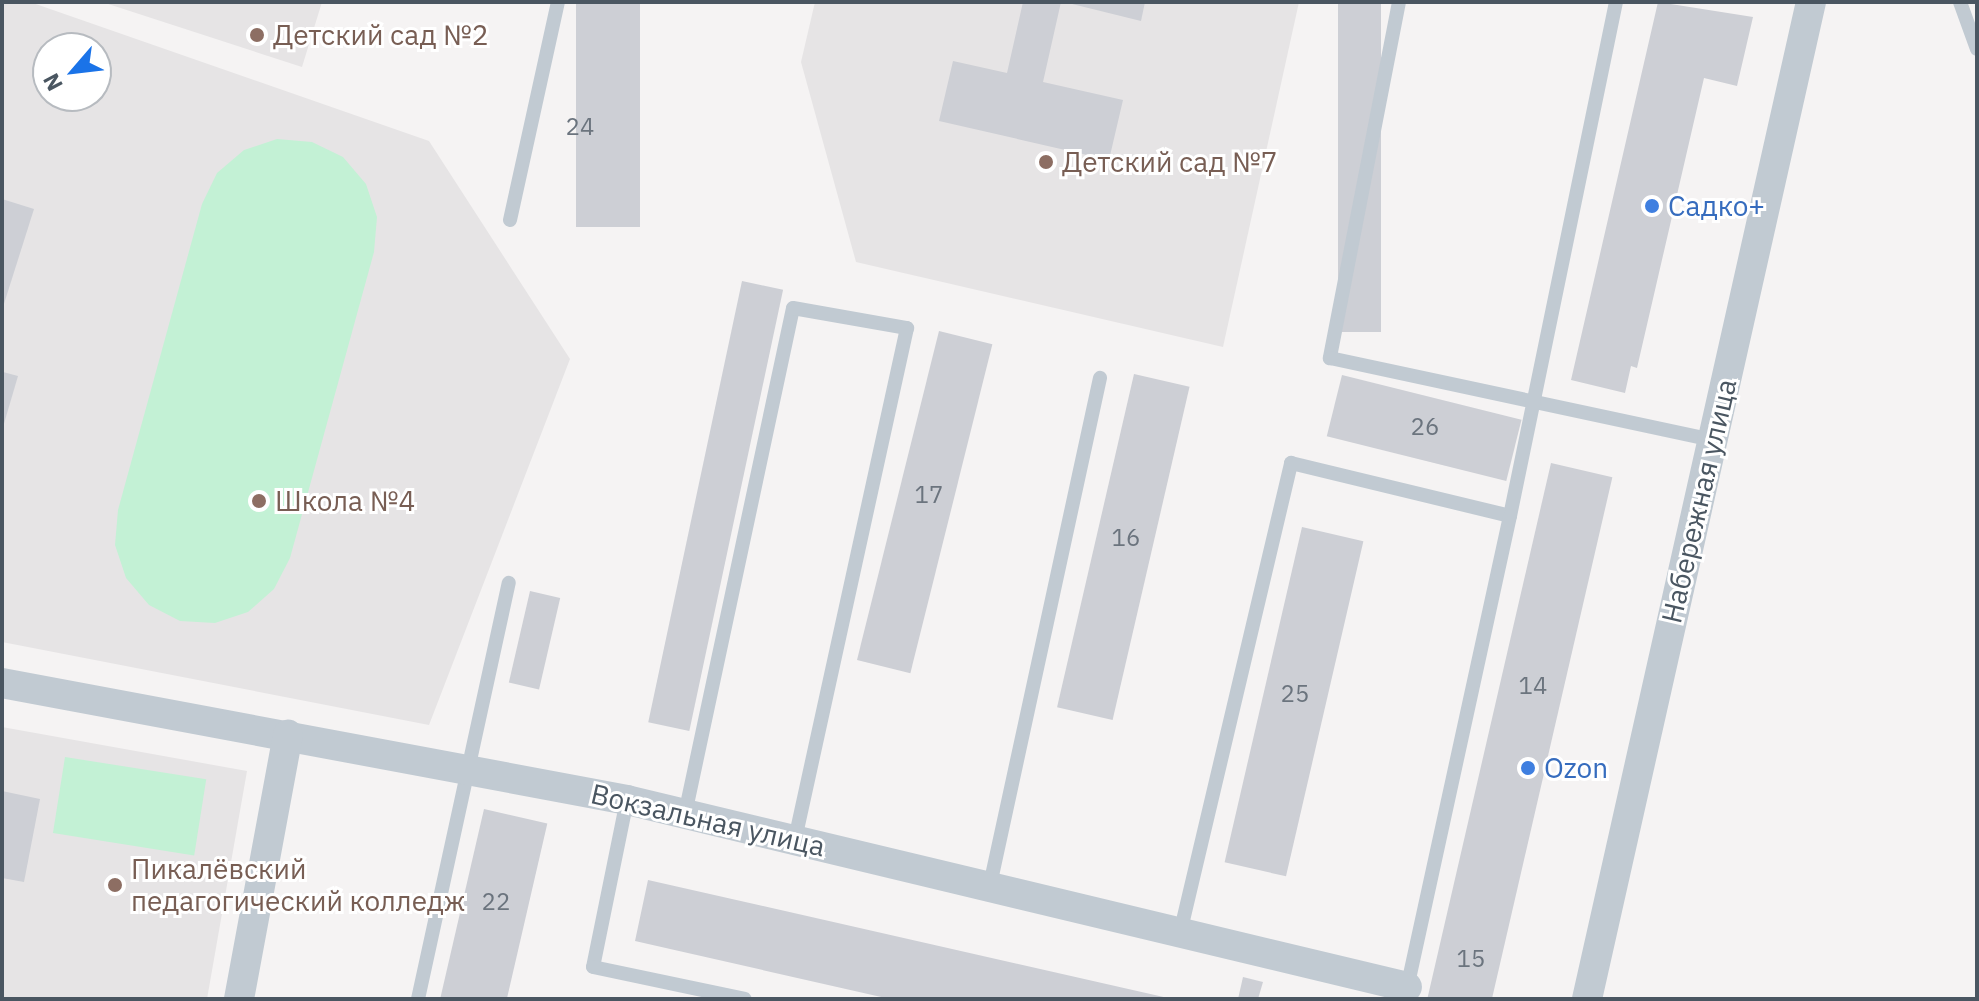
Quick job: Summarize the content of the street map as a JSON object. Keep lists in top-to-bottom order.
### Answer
{
  "streets": {
    "street": ["Набережная улица", "Вокзальная улица"]
  },
  "places": [
    "Детский сад №2",
    "Детский сад №7",
    "Садко+",
    "Школа №4",
    "Ozon",
    "Пикалёвский педагогический колледж"
  ],
  "house_numbers": [
    "24",
    "26",
    "17",
    "16",
    "14",
    "25",
    "22",
    "15"
  ],
  "north": "bottom left"
}
